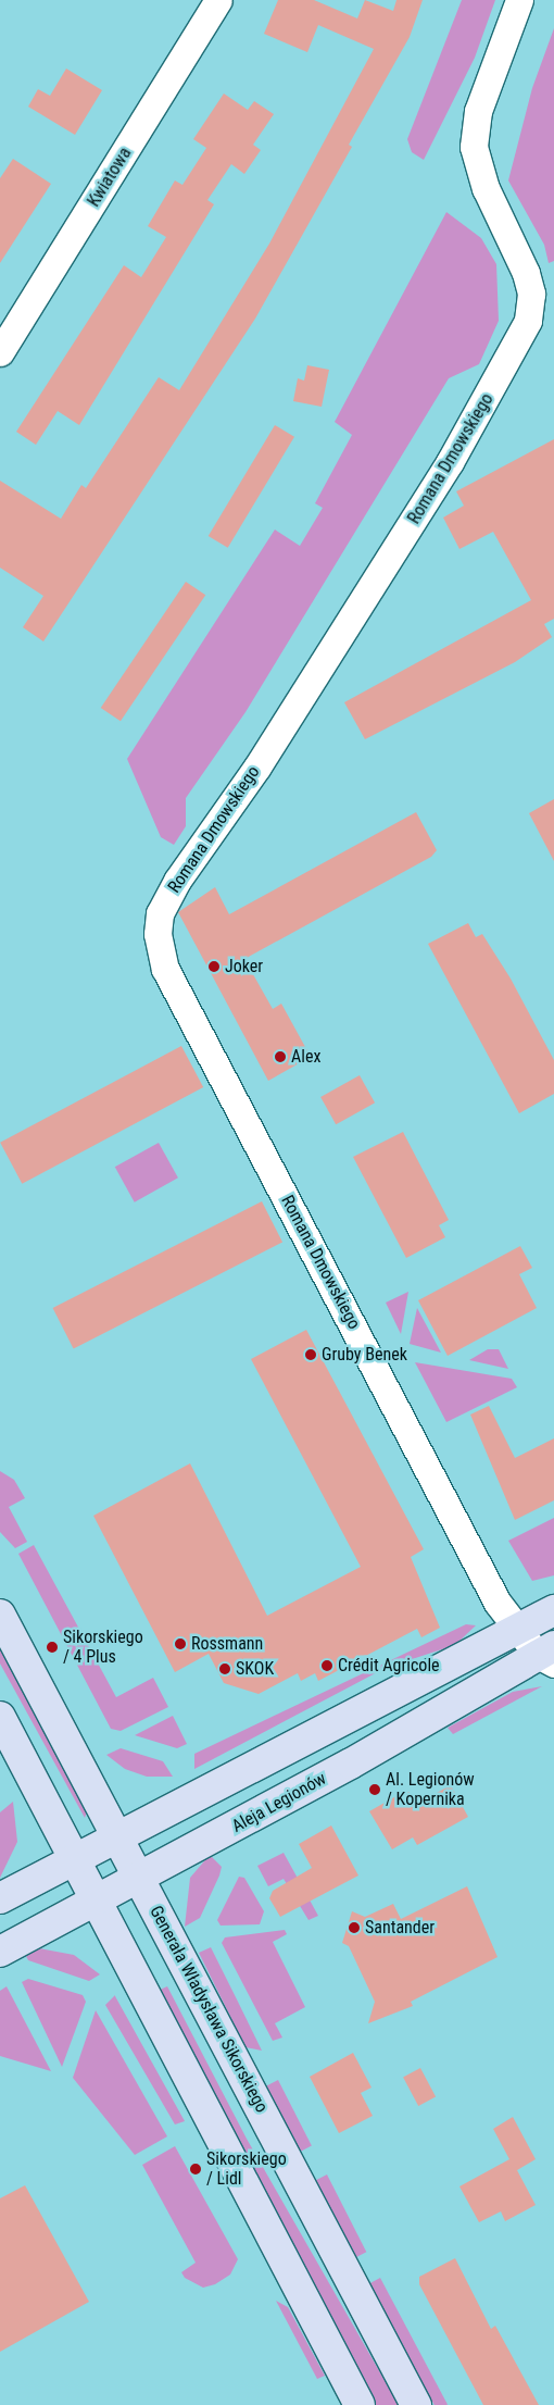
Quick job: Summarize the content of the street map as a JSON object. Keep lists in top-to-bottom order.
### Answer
{
  "streets": {
    "main road": ["Aleja Legionów", "Generała Władysława Sikorskiego"],
    "street": ["Kwiatowa", "Romana Dmowskiego"]
  },
  "crossings": [
    ["Romana Dmowskiego", "Aleja Legionów"],
    ["Aleja Legionów", "Generała Władysława Sikorskiego"]
  ],
  "places": [
    "Joker",
    "Alex",
    "Gruby Benek",
    "Rossmann",
    "Sikorskiego / 4 Plus",
    "Crédit Agricole",
    "SKOK",
    "Al. Legionów / Kopernika",
    "Santander",
    "Sikorskiego / Lidl"
  ]
}
